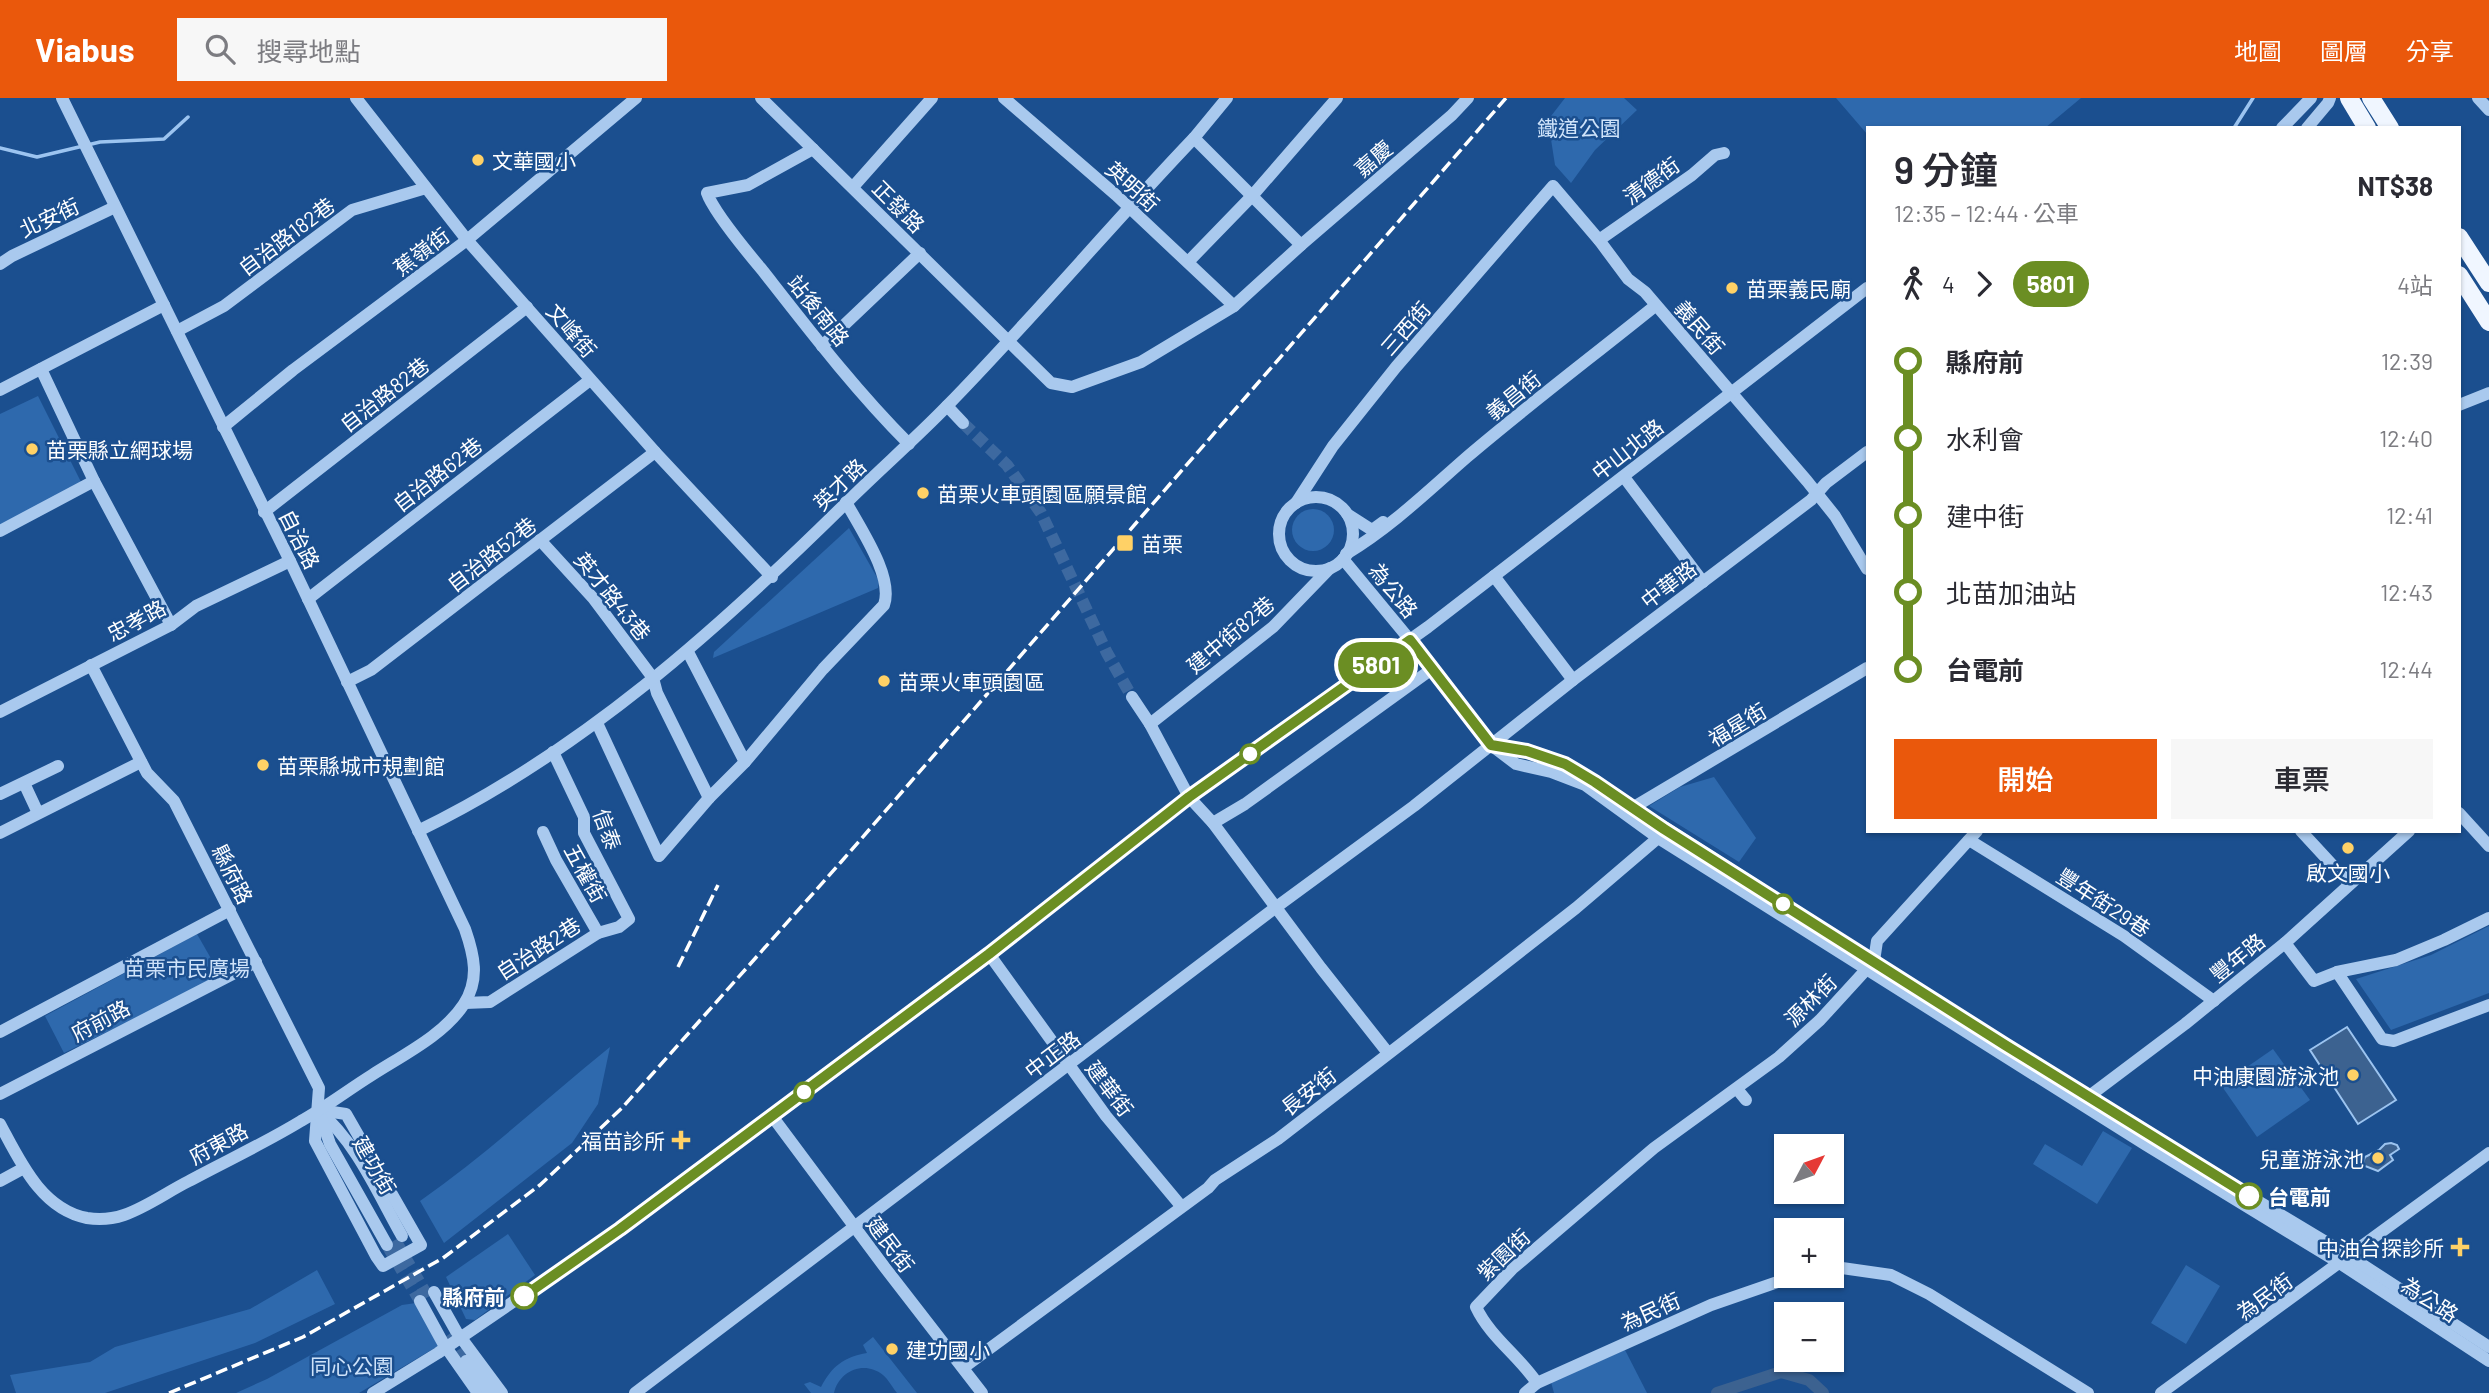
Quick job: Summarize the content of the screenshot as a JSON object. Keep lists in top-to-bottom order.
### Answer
{
  "streets": {
    "street": [
      "嘉慶",
      "清德街",
      "英明街",
      "正發路",
      "北安街",
      "自治路182巷",
      "蕉嶺街",
      "站後南路",
      "義民街",
      "三西街",
      "文峰街",
      "自治路82巷",
      "義昌街",
      "中山北路",
      "自治路62巷",
      "英才路",
      "自治路",
      "自治路52巷",
      "中華路",
      "為公路",
      "英才路43巷",
      "忠孝路",
      "建中街82巷",
      "福星街",
      "信泰",
      "五權街",
      "縣府路",
      "豐年街29巷",
      "自治路2巷",
      "豐年路",
      "源林街",
      "府前路",
      "中正路",
      "建華街",
      "長安街",
      "府東路",
      "建功街",
      "建民街",
      "紫園街",
      "為民街"
    ]
  },
  "crossings": [
    ["嘉慶", "英明街"],
    ["嘉慶", "正發路"],
    ["清德街", "義民街"],
    ["英明街", "正發路"],
    ["英明街", "英才路"],
    ["正發路", "站後南路"],
    ["正發路", "英才路"],
    ["北安街", "自治路"],
    ["自治路182巷", "文峰街"],
    ["自治路182巷", "自治路"],
    ["蕉嶺街", "文峰街"],
    ["蕉嶺街", "自治路"],
    ["站後南路", "英才路"],
    ["義民街", "三西街"],
    ["義民街", "義昌街"],
    ["義民街", "中山北路"],
    ["義民街", "中華路"],
    ["三西街", "義昌街"],
    ["三西街", "為公路"],
    ["三西街", "建中街82巷"],
    ["文峰街", "自治路82巷"],
    ["文峰街", "自治路62巷"],
    ["文峰街", "英才路"],
    ["文峰街", "自治路52巷"],
    ["自治路82巷", "自治路"],
    ["義昌街", "為公路"],
    ["義昌街", "建中街82巷"],
    ["中山北路", "為公路"],
    ["中山北路", "建華街"],
    ["中山北路", "建民街"],
    ["自治路62巷", "自治路"],
    ["英才路", "自治路"],
    ["英才路", "英才路43巷"],
    ["英才路", "信泰"],
    ["自治路", "自治路52巷"],
    ["自治路", "忠孝路"],
    ["自治路", "自治路2巷"],
    ["自治路", "府東路"],
    ["自治路52巷", "英才路43巷"],
    ["中華路", "為公路"],
    ["中華路", "中正路"],
    ["為公路", "建中街82巷"],
    ["為公路", "福星街"],
    ["為公路", "豐年路"],
    ["為公路", "源林街"],
    ["為公路", "中正路"],
    ["為公路", "長安街"],
    ["為公路", "為民街"],
    ["忠孝路", "縣府路"],
    ["信泰", "自治路2巷"],
    ["五權街", "自治路2巷"],
    ["縣府路", "府前路"],
    ["縣府路", "府東路"],
    ["縣府路", "建功街"],
    ["豐年街29巷", "豐年路"],
    ["豐年街29巷", "源林街"],
    ["自治路2巷", "府東路"],
    ["源林街", "紫園街"],
    ["中正路", "建華街"],
    ["中正路", "建民街"],
    ["建華街", "長安街"],
    ["長安街", "建民街"],
    ["府東路", "建功街"],
    ["紫園街", "為民街"]
  ],
  "parks": ["鐵道公園", "苗栗市民廣場", "同心公園"],
  "places": {
    "other": [
      "文華國小",
      "苗栗義民廟",
      "苗栗縣立網球場",
      "苗栗火車頭園區願景館",
      "苗栗火車頭園區",
      "苗栗縣城市規劃館",
      "啟文國小",
      "中油康園游泳池",
      "兒童游泳池",
      "台電前",
      "縣府前",
      "建功國小"
    ],
    "transit": ["苗栗"],
    "health": ["福苗診所", "中油台探診所"]
  },
  "lines": ["bus line 5801"],
  "north": "top right",
  "page": {
    "header": "Viabus",
    "search": "搜尋地點",
    "nav": ["地圖", "圖層", "分享"],
    "on_map": "5801",
    "heading": ["9 分鐘", "12:35 – 12:44 · 公車", "NT$38"],
    "legs": ["4", "5801", "4站"],
    "list": [
      {
        "name": "縣府前",
        "value": "12:39"
      },
      {
        "name": "水利會",
        "value": "12:40"
      },
      {
        "name": "建中街",
        "value": "12:41"
      },
      {
        "name": "北苗加油站",
        "value": "12:43"
      },
      {
        "name": "台電前",
        "value": "12:44"
      }
    ],
    "buttons": ["開始", "車票"],
    "map_buttons": ["+", "−"]
  }
}
